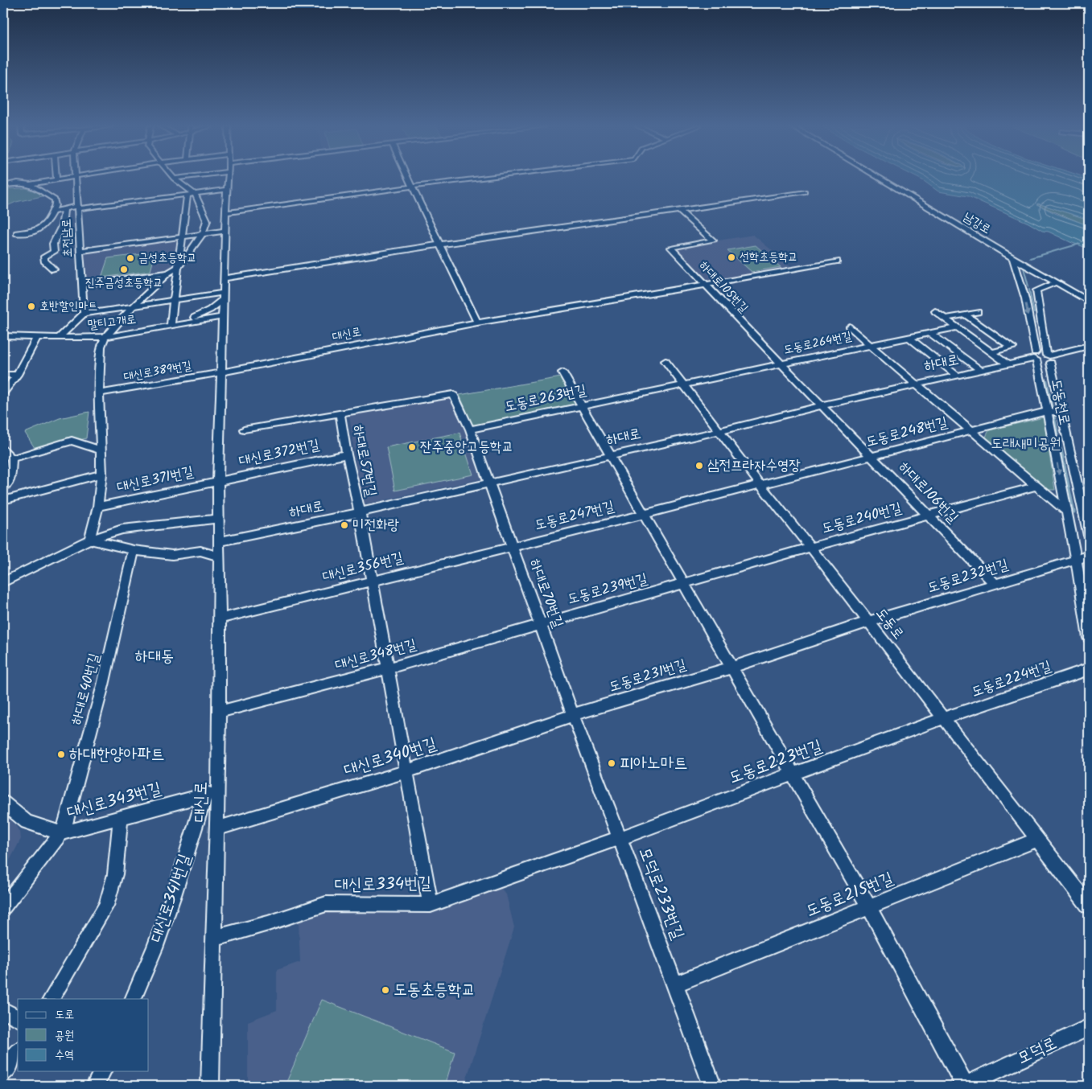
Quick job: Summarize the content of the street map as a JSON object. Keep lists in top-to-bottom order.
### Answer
{
  "streets": {
    "street": [
      "남강로",
      "초전남로",
      "하대로105번길",
      "말티고개로",
      "대신로",
      "도동로264번길",
      "하대로",
      "대신로389번길",
      "도동로263번길",
      "도동천로",
      "도동로248번길",
      "대신로372번길",
      "하대로57번길",
      "대신로371번길",
      "하대로106번길",
      "도동로247번길",
      "도동로240번길",
      "대신로356번길",
      "도동로232번길",
      "도동로239번길",
      "하대로70번길",
      "도동로",
      "대신로348번길",
      "도동로231번길",
      "도동로224번길",
      "하대로40번길",
      "대신로340번길",
      "도동로223번길",
      "대신로343번길",
      "대신로334번길",
      "모덕로233번길",
      "도동로215번길",
      "대신로341번길",
      "모덕로"
    ]
  },
  "crossings": [
    ["남강로", "도동천로"],
    ["하대로105번길", "대신로"],
    ["하대로105번길", "도동로264번길"],
    ["하대로105번길", "하대로"],
    ["하대로105번길", "하대로106번길"],
    ["말티고개로", "대신로"],
    ["대신로", "하대로"],
    ["대신로", "대신로389번길"],
    ["대신로", "대신로372번길"],
    ["대신로", "대신로371번길"],
    ["대신로", "대신로356번길"],
    ["대신로", "대신로348번길"],
    ["대신로", "대신로340번길"],
    ["대신로", "대신로343번길"],
    ["대신로", "대신로334번길"],
    ["도동로264번길", "도동로263번길"],
    ["도동로264번길", "도동로"],
    ["하대로", "도동천로"],
    ["하대로", "하대로57번길"],
    ["하대로", "하대로106번길"],
    ["하대로", "도동로247번길"],
    ["하대로", "하대로70번길"],
    ["하대로", "도동로"],
    ["도동로263번길", "도동로247번길"],
    ["도동로263번길", "도동로"],
    ["도동천로", "도동로248번길"],
    ["도동천로", "도동로232번길"],
    ["도동로248번길", "하대로106번길"],
    ["도동로248번길", "도동로247번길"],
    ["도동로248번길", "도동로"],
    ["대신로372번길", "하대로57번길"],
    ["대신로372번길", "대신로371번길"],
    ["하대로57번길", "대신로356번길"],
    ["하대로57번길", "대신로348번길"],
    ["하대로57번길", "대신로340번길"],
    ["하대로57번길", "대신로334번길"],
    ["하대로106번길", "도동로240번길"],
    ["하대로106번길", "도동로232번길"],
    ["도동로247번길", "대신로356번길"],
    ["도동로247번길", "하대로70번길"],
    ["도동로247번길", "도동로"],
    ["도동로240번길", "도동로239번길"],
    ["도동로240번길", "도동로"],
    ["대신로356번길", "하대로70번길"],
    ["도동로232번길", "도동로"],
    ["도동로232번길", "도동로231번길"],
    ["도동로239번길", "하대로70번길"],
    ["도동로239번길", "도동로"],
    ["도동로239번길", "대신로348번길"],
    ["하대로70번길", "대신로348번길"],
    ["하대로70번길", "도동로231번길"],
    ["하대로70번길", "대신로340번길"],
    ["하대로70번길", "모덕로233번길"],
    ["도동로", "도동로231번길"],
    ["도동로", "도동로224번길"],
    ["도동로", "도동로223번길"],
    ["도동로", "도동로215번길"],
    ["도동로231번길", "대신로340번길"],
    ["도동로231번길", "모덕로233번길"],
    ["도동로224번길", "도동로223번길"],
    ["하대로40번길", "대신로343번길"],
    ["대신로340번길", "모덕로233번길"],
    ["도동로223번길", "대신로334번길"],
    ["도동로223번길", "모덕로233번길"],
    ["대신로343번길", "대신로341번길"],
    ["대신로334번길", "모덕로233번길"],
    ["모덕로233번길", "도동로215번길"]
  ],
  "districts": ["하대동"],
  "parks": ["도래새미공원"],
  "places": [
    "선학초등학교",
    "금성초등학교",
    "진주금성초등학교",
    "호반할인마트",
    "잔주중앙고등학교",
    "삼전프라자수영장",
    "미전화랑",
    "하대한양아파트",
    "피아노마트",
    "도동초등학교"
  ],
  "legend": ["도로", "공원", "수역"]
}
